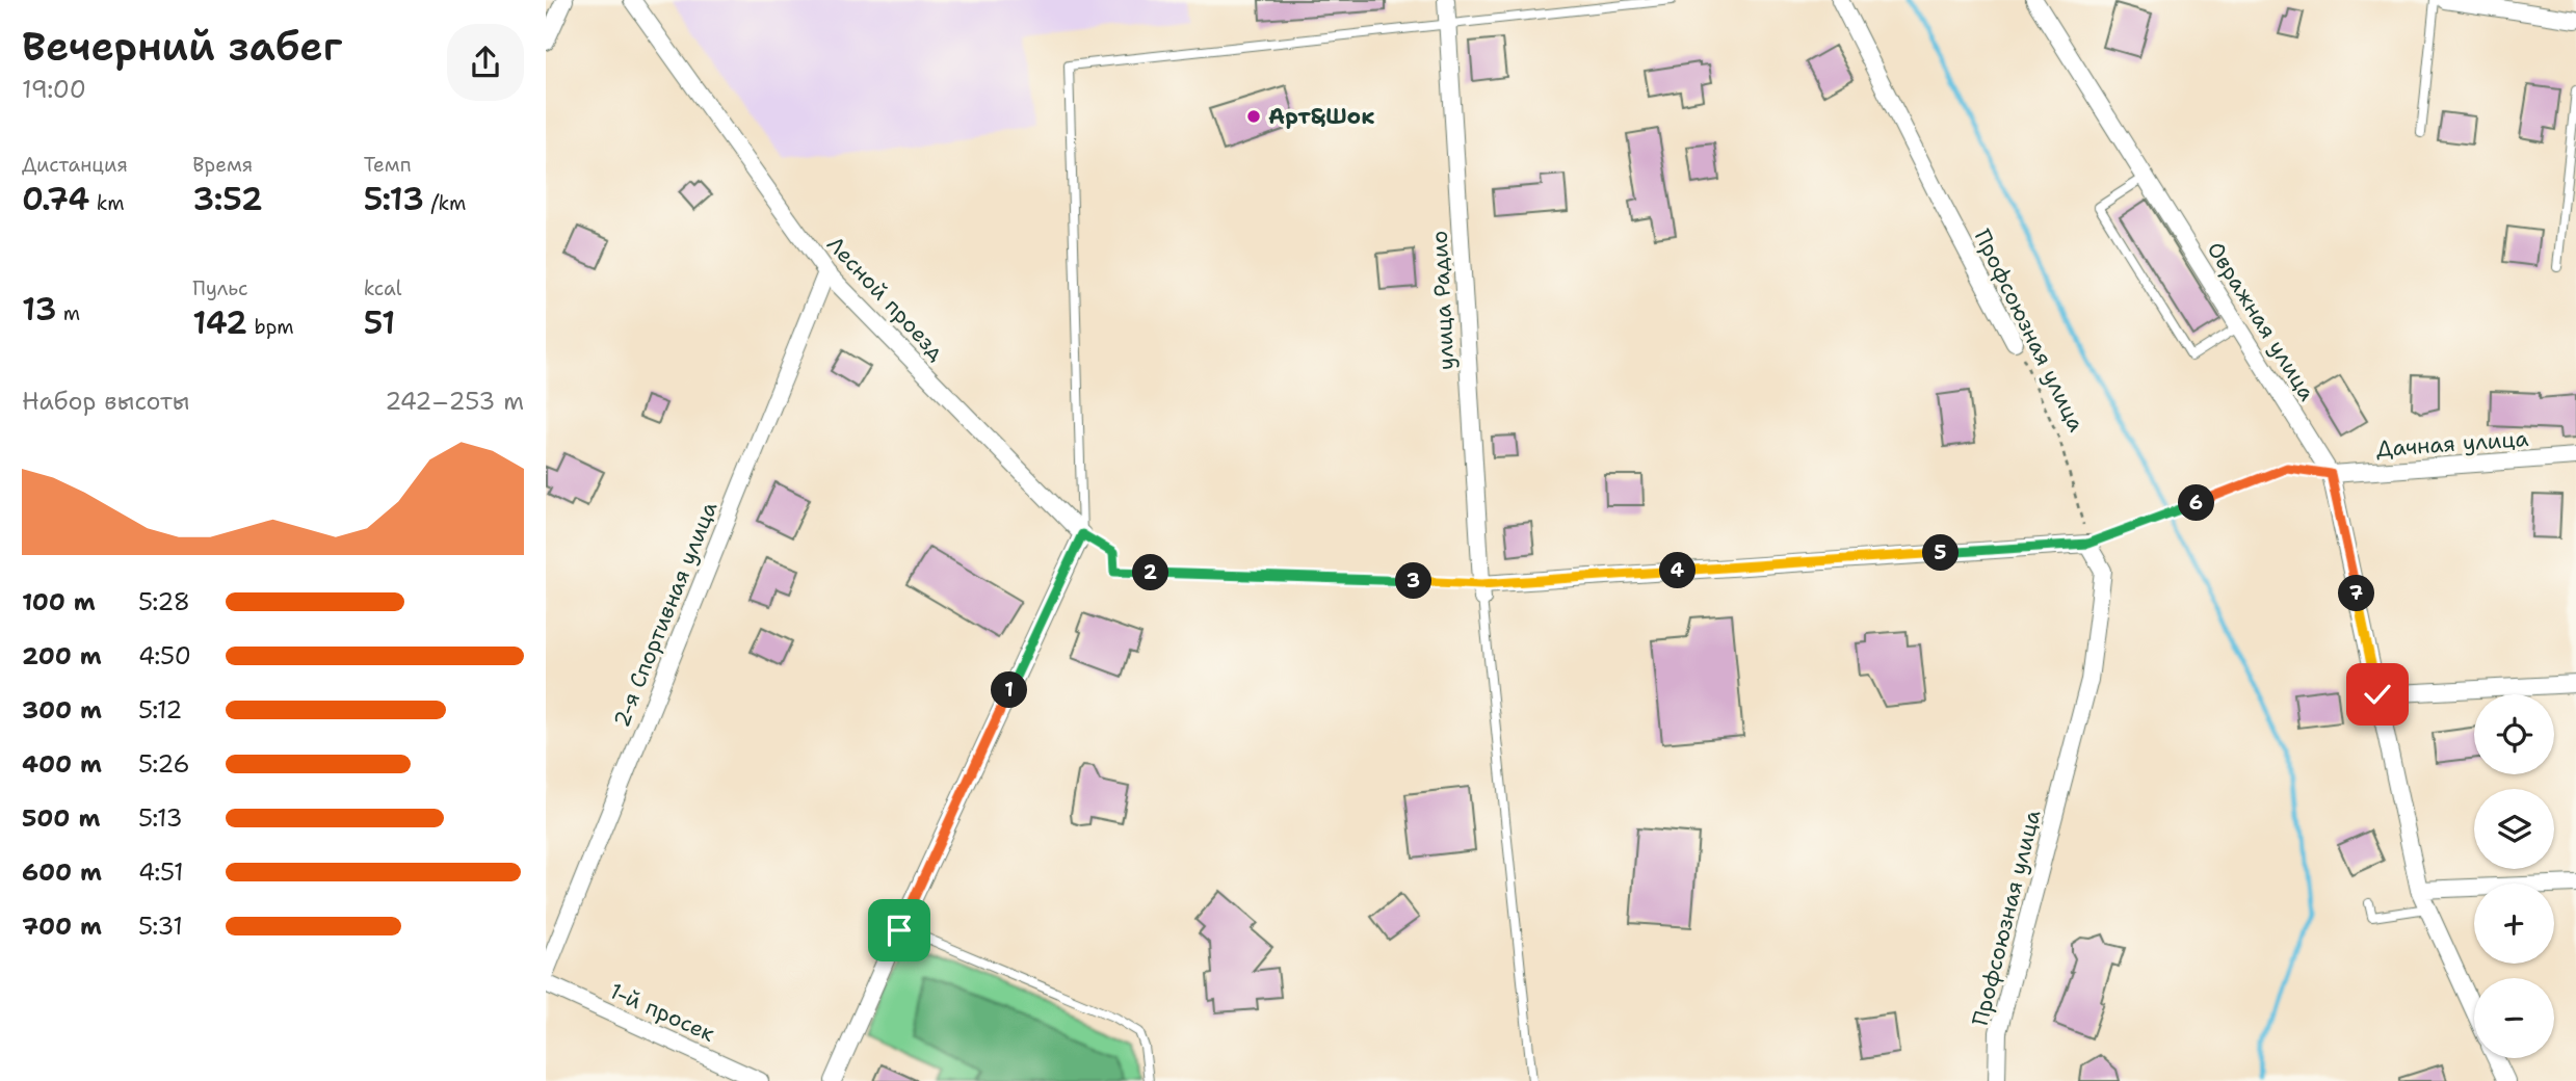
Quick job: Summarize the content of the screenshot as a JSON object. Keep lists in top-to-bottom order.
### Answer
{
  "streets": {
    "street": [
      "Лесной проезд",
      "улица Радио",
      "Овражная улица",
      "Профсоюзная улица",
      "Дачная улица",
      "2-я Спортивная улица",
      "1-й просек"
    ]
  },
  "crossings": [
    ["Лесной проезд", "2-я Спортивная улица"],
    ["Овражная улица", "Дачная улица"]
  ],
  "places": ["Арт&Шок"],
  "page": {
    "heading": ["Вечерний забег", "19:00"],
    "stats": [
      ["Дистанция", "0.74 km"],
      ["Время", "3:52"],
      ["Темп", "5:13 /km"],
      ["13 m"],
      ["Пульс", "142 bpm"],
      ["kcal", "51"]
    ],
    "chart": ["Набор высоты", "242–253 m"],
    "pins": [
      "6",
      "5",
      "4",
      "2",
      "3",
      "7",
      "1"
    ],
    "list": [
      {
        "name": "100 m",
        "note": "5:28"
      },
      {
        "name": "200 m",
        "note": "4:50"
      },
      {
        "name": "300 m",
        "note": "5:12"
      },
      {
        "name": "400 m",
        "note": "5:26"
      },
      {
        "name": "500 m",
        "note": "5:13"
      },
      {
        "name": "600 m",
        "note": "4:51"
      },
      {
        "name": "700 m",
        "note": "5:31"
      }
    ],
    "map_buttons": ["+", "−"]
  }
}
